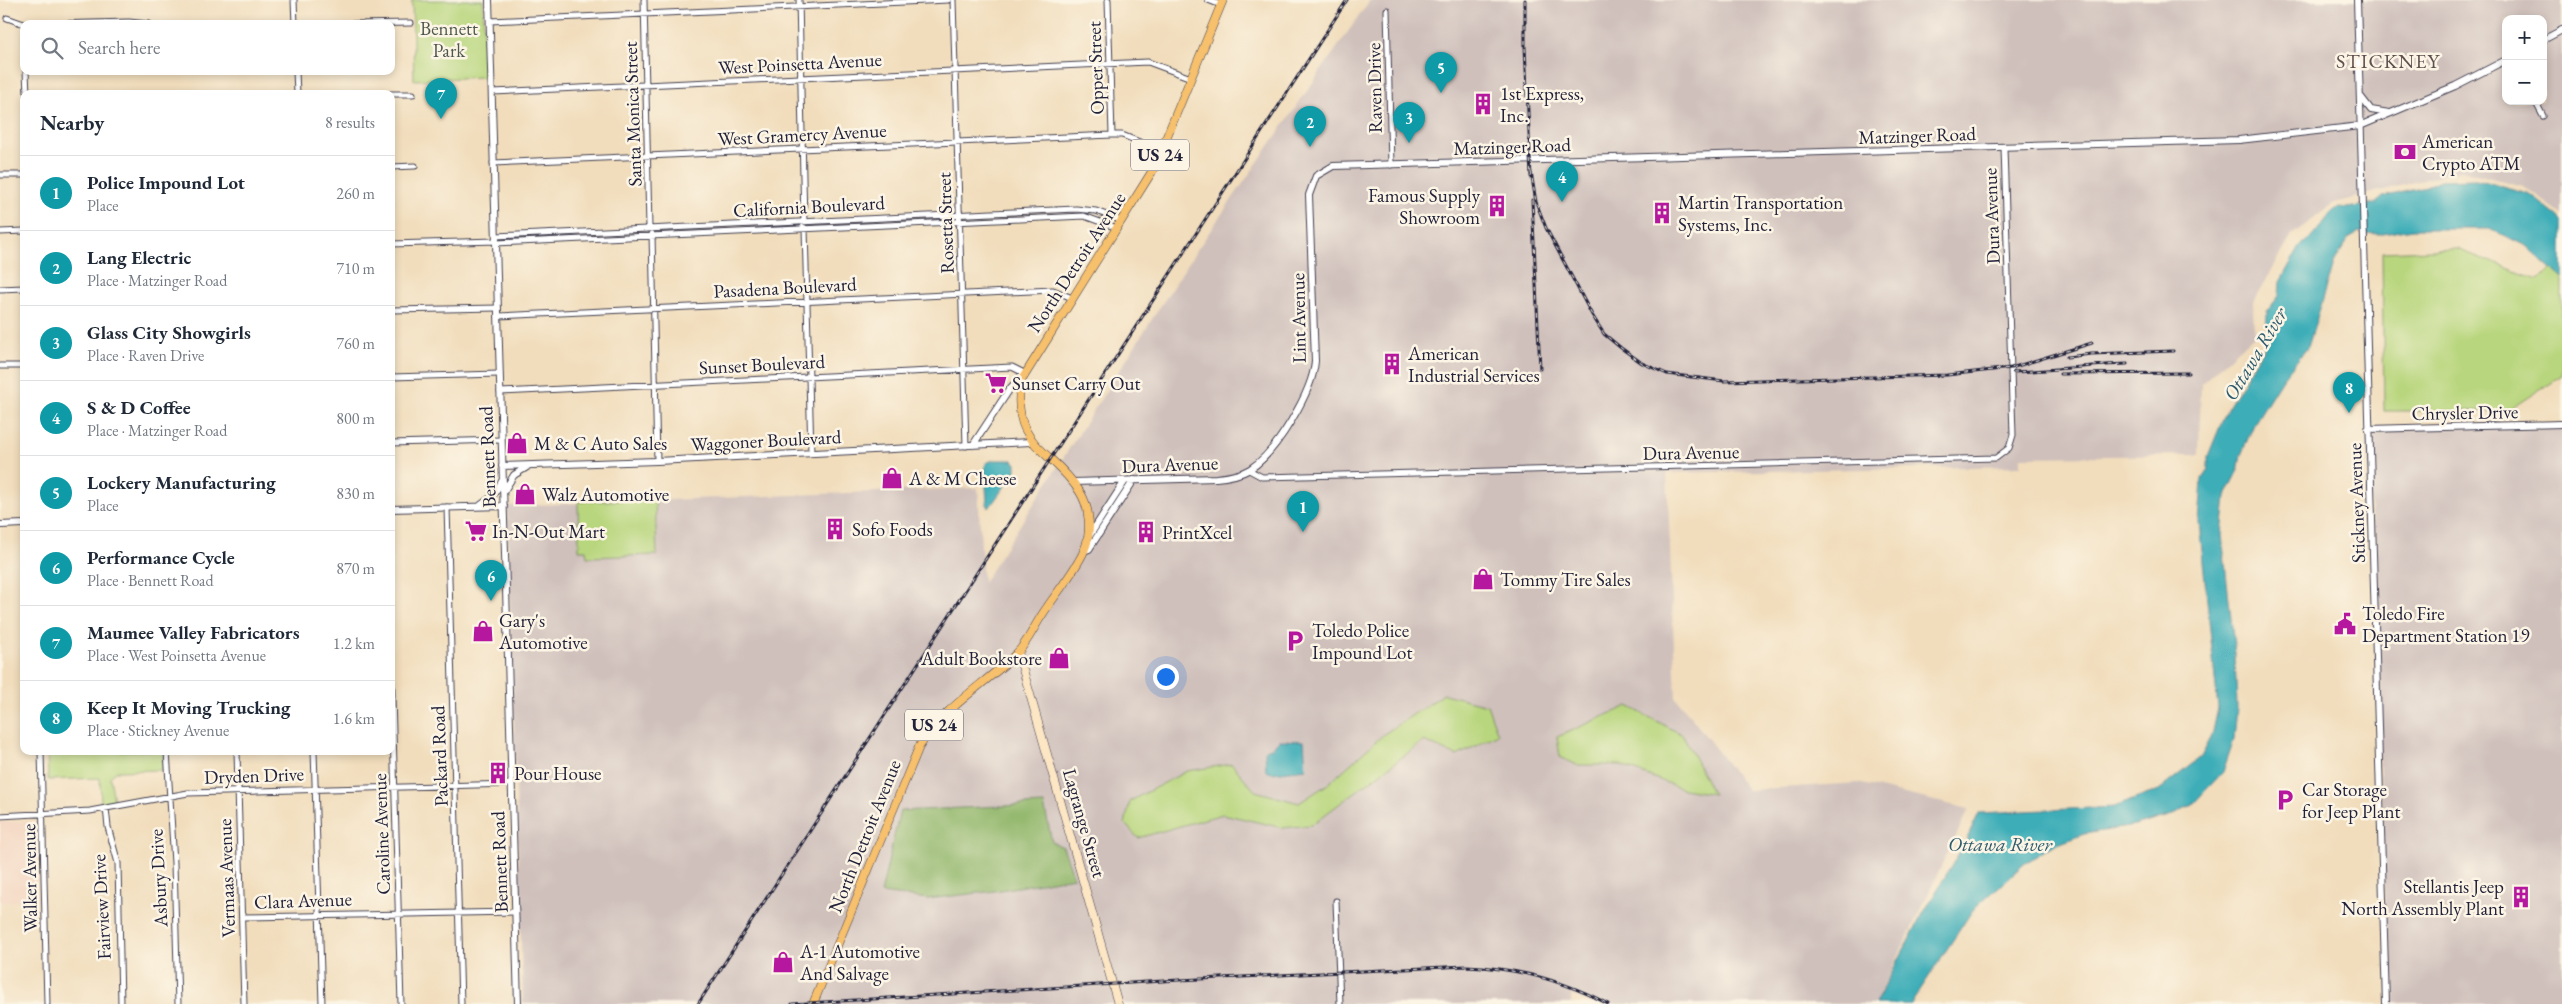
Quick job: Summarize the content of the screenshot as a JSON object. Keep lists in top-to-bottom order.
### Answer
{
  "streets": {
    "main road": ["US 24", "North Detroit Avenue", "Lagrange Street"],
    "street": [
      "West Poinsetta Avenue",
      "Opper Street",
      "Raven Drive",
      "Santa Monica Street",
      "West Gramercy Avenue",
      "Matzinger Road",
      "California Boulevard",
      "Dura Avenue",
      "Rosetta Street",
      "Pasadena Boulevard",
      "Lint Avenue",
      "Sunset Boulevard",
      "Chrysler Drive",
      "Waggoner Boulevard",
      "Bennett Road",
      "Stickney Avenue",
      "Packard Road",
      "Dryden Drive",
      "Caroline Avenue",
      "Walker Avenue",
      "Asbury Drive",
      "Vermaas Avenue",
      "Clara Avenue",
      "Fairview Drive"
    ]
  },
  "crossings": [
    ["West Poinsetta Avenue", "Opper Street"],
    ["West Poinsetta Avenue", "Santa Monica Street"],
    ["West Poinsetta Avenue", "Rosetta Street"],
    ["West Poinsetta Avenue", "North Detroit Avenue"],
    ["West Poinsetta Avenue", "Bennett Road"],
    ["Opper Street", "West Gramercy Avenue"],
    ["Raven Drive", "Matzinger Road"],
    ["Santa Monica Street", "West Gramercy Avenue"],
    ["Santa Monica Street", "California Boulevard"],
    ["Santa Monica Street", "Pasadena Boulevard"],
    ["Santa Monica Street", "Sunset Boulevard"],
    ["Santa Monica Street", "Waggoner Boulevard"],
    ["West Gramercy Avenue", "Rosetta Street"],
    ["West Gramercy Avenue", "North Detroit Avenue"],
    ["West Gramercy Avenue", "Bennett Road"],
    ["Matzinger Road", "Dura Avenue"],
    ["Matzinger Road", "Lint Avenue"],
    ["Matzinger Road", "Stickney Avenue"],
    ["California Boulevard", "Rosetta Street"],
    ["California Boulevard", "North Detroit Avenue"],
    ["California Boulevard", "Bennett Road"],
    ["Dura Avenue", "North Detroit Avenue"],
    ["Dura Avenue", "Lint Avenue"],
    ["Rosetta Street", "North Detroit Avenue"],
    ["Rosetta Street", "Pasadena Boulevard"],
    ["Rosetta Street", "Sunset Boulevard"],
    ["Rosetta Street", "Waggoner Boulevard"],
    ["North Detroit Avenue", "Pasadena Boulevard"],
    ["North Detroit Avenue", "Sunset Boulevard"],
    ["North Detroit Avenue", "Waggoner Boulevard"],
    ["North Detroit Avenue", "Lagrange Street"],
    ["Pasadena Boulevard", "Bennett Road"],
    ["Sunset Boulevard", "Bennett Road"],
    ["Chrysler Drive", "Stickney Avenue"],
    ["Waggoner Boulevard", "Bennett Road"],
    ["Bennett Road", "Dryden Drive"],
    ["Bennett Road", "Clara Avenue"],
    ["Packard Road", "Dryden Drive"],
    ["Packard Road", "Clara Avenue"],
    ["Dryden Drive", "Caroline Avenue"],
    ["Dryden Drive", "Walker Avenue"],
    ["Dryden Drive", "Asbury Drive"],
    ["Dryden Drive", "Vermaas Avenue"],
    ["Dryden Drive", "Fairview Drive"],
    ["Caroline Avenue", "Clara Avenue"],
    ["Vermaas Avenue", "Clara Avenue"]
  ],
  "districts": ["STICKNEY"],
  "water": ["Ottawa River"],
  "parks": ["Bennett Park"],
  "places": {
    "building": [
      "1st Express, Inc.",
      "Famous Supply Showroom",
      "Martin Transportation Systems, Inc.",
      "American Industrial Services",
      "Sofo Foods",
      "PrintXcel",
      "Pour House",
      "Stellantis Jeep North Assembly Plant"
    ],
    "bank": ["American Crypto ATM"],
    "supermarket": ["Sunset Carry Out", "In-N-Out Mart"],
    "shop": [
      "M & C Auto Sales",
      "A & M Cheese",
      "Walz Automotive",
      "Tommy Tire Sales",
      "Gary's Automotive",
      "Adult Bookstore",
      "A-1 Automotive And Salvage"
    ],
    "public building": ["Toledo Fire Department Station 19"],
    "parking": ["Toledo Police Impound Lot", "Car Storage for Jeep Plant"]
  },
  "page": {
    "map_buttons": ["+", "−"],
    "search": "Search here",
    "pins": [
      "5",
      "7",
      "3",
      "2",
      "4",
      "8",
      "1",
      "6"
    ],
    "heading": ["Nearby", "8 results"],
    "list": [
      {
        "mark": "1",
        "name": "Police Impound Lot",
        "note": "Place",
        "value": "260 m"
      },
      {
        "mark": "2",
        "name": "Lang Electric",
        "note": "Place · Matzinger Road",
        "value": "710 m"
      },
      {
        "mark": "3",
        "name": "Glass City Showgirls",
        "note": "Place · Raven Drive",
        "value": "760 m"
      },
      {
        "mark": "4",
        "name": "S & D Coffee",
        "note": "Place · Matzinger Road",
        "value": "800 m"
      },
      {
        "mark": "5",
        "name": "Lockery Manufacturing",
        "note": "Place",
        "value": "830 m"
      },
      {
        "mark": "6",
        "name": "Performance Cycle",
        "note": "Place · Bennett Road",
        "value": "870 m"
      },
      {
        "mark": "7",
        "name": "Maumee Valley Fabricators",
        "note": "Place · West Poinsetta Avenue",
        "value": "1.2 km"
      },
      {
        "mark": "8",
        "name": "Keep It Moving Trucking",
        "note": "Place · Stickney Avenue",
        "value": "1.6 km"
      }
    ]
  }
}
